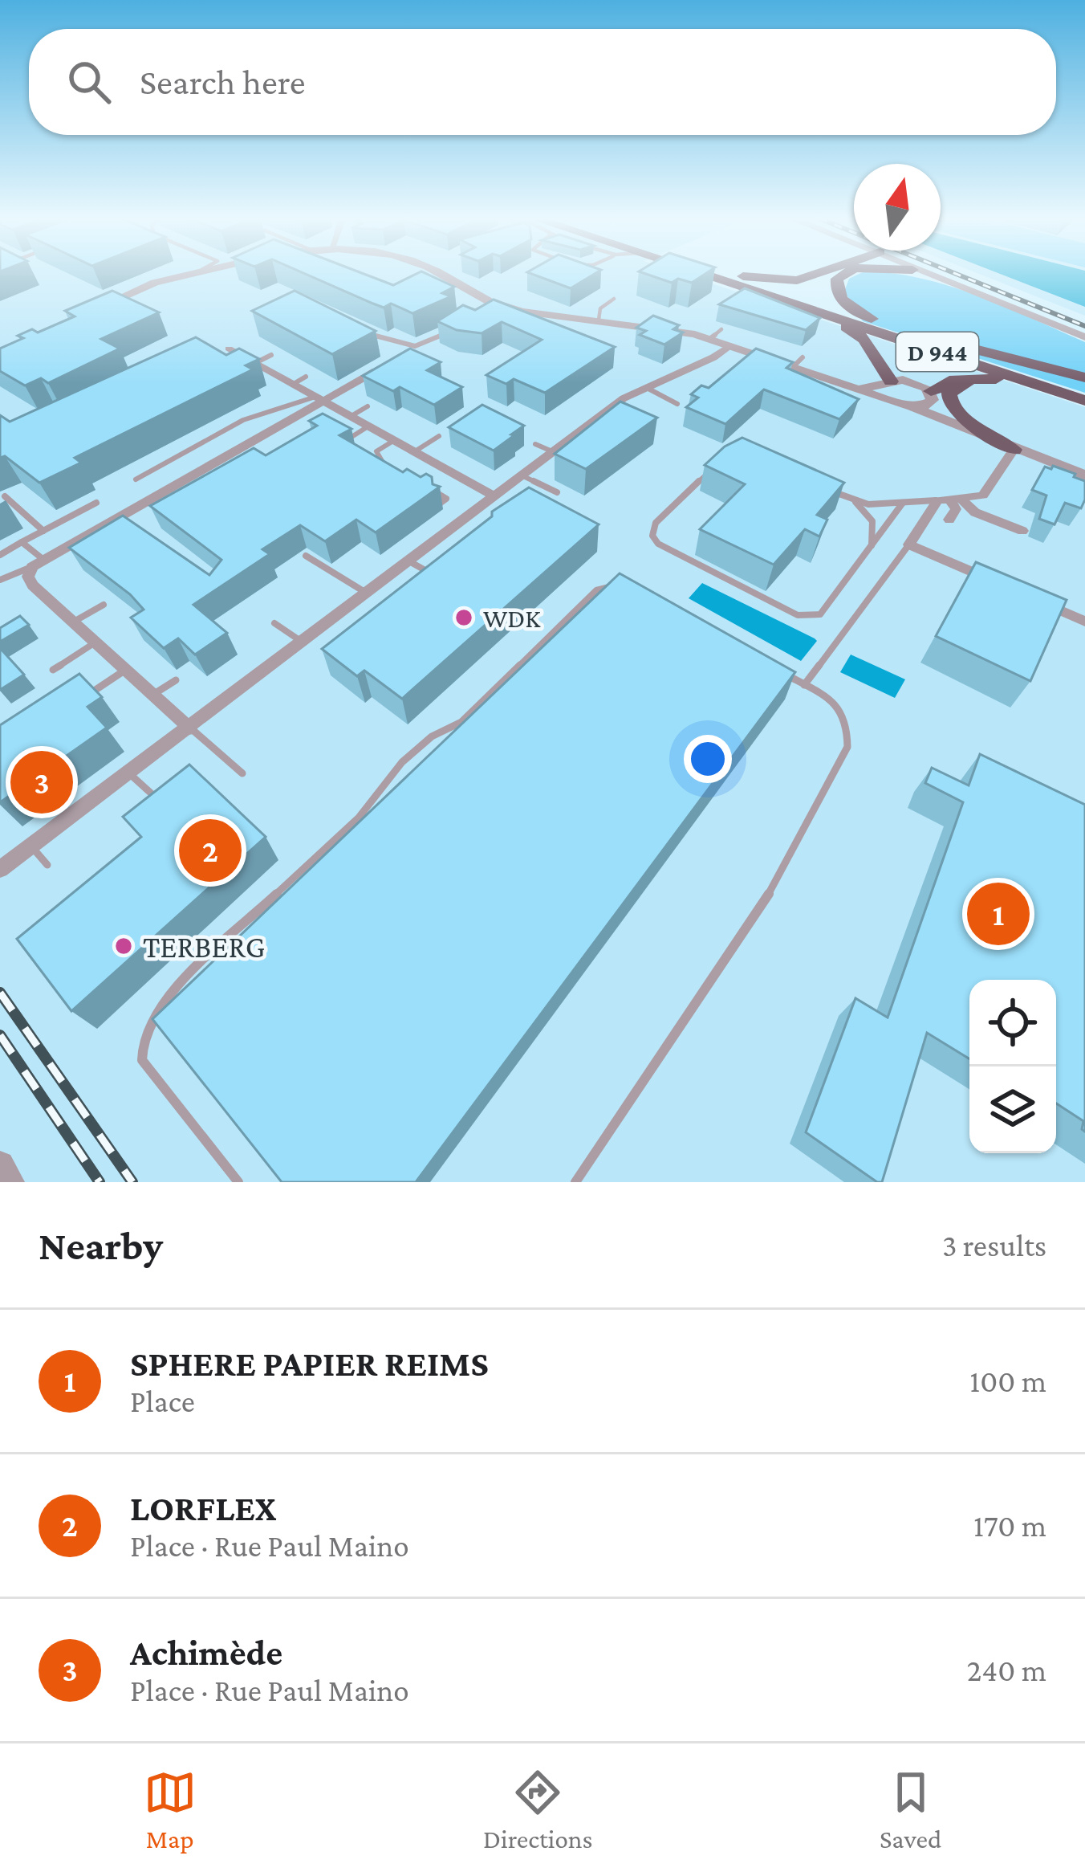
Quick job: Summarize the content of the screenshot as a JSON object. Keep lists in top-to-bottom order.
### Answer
{
  "streets": {
    "main road": ["D 944"]
  },
  "places": ["WDK", "TERBERG"],
  "north": "top",
  "page": {
    "search": "Search here",
    "pins": ["3", "2", "1"],
    "heading": ["Nearby", "3 results"],
    "list": [
      {
        "mark": "1",
        "name": "SPHERE PAPIER REIMS",
        "note": "Place",
        "value": "100 m"
      },
      {
        "mark": "2",
        "name": "LORFLEX",
        "note": "Place · Rue Paul Maino",
        "value": "170 m"
      },
      {
        "mark": "3",
        "name": "Achimède",
        "note": "Place · Rue Paul Maino",
        "value": "240 m"
      }
    ],
    "nav": ["Map", "Directions", "Saved"]
  }
}
